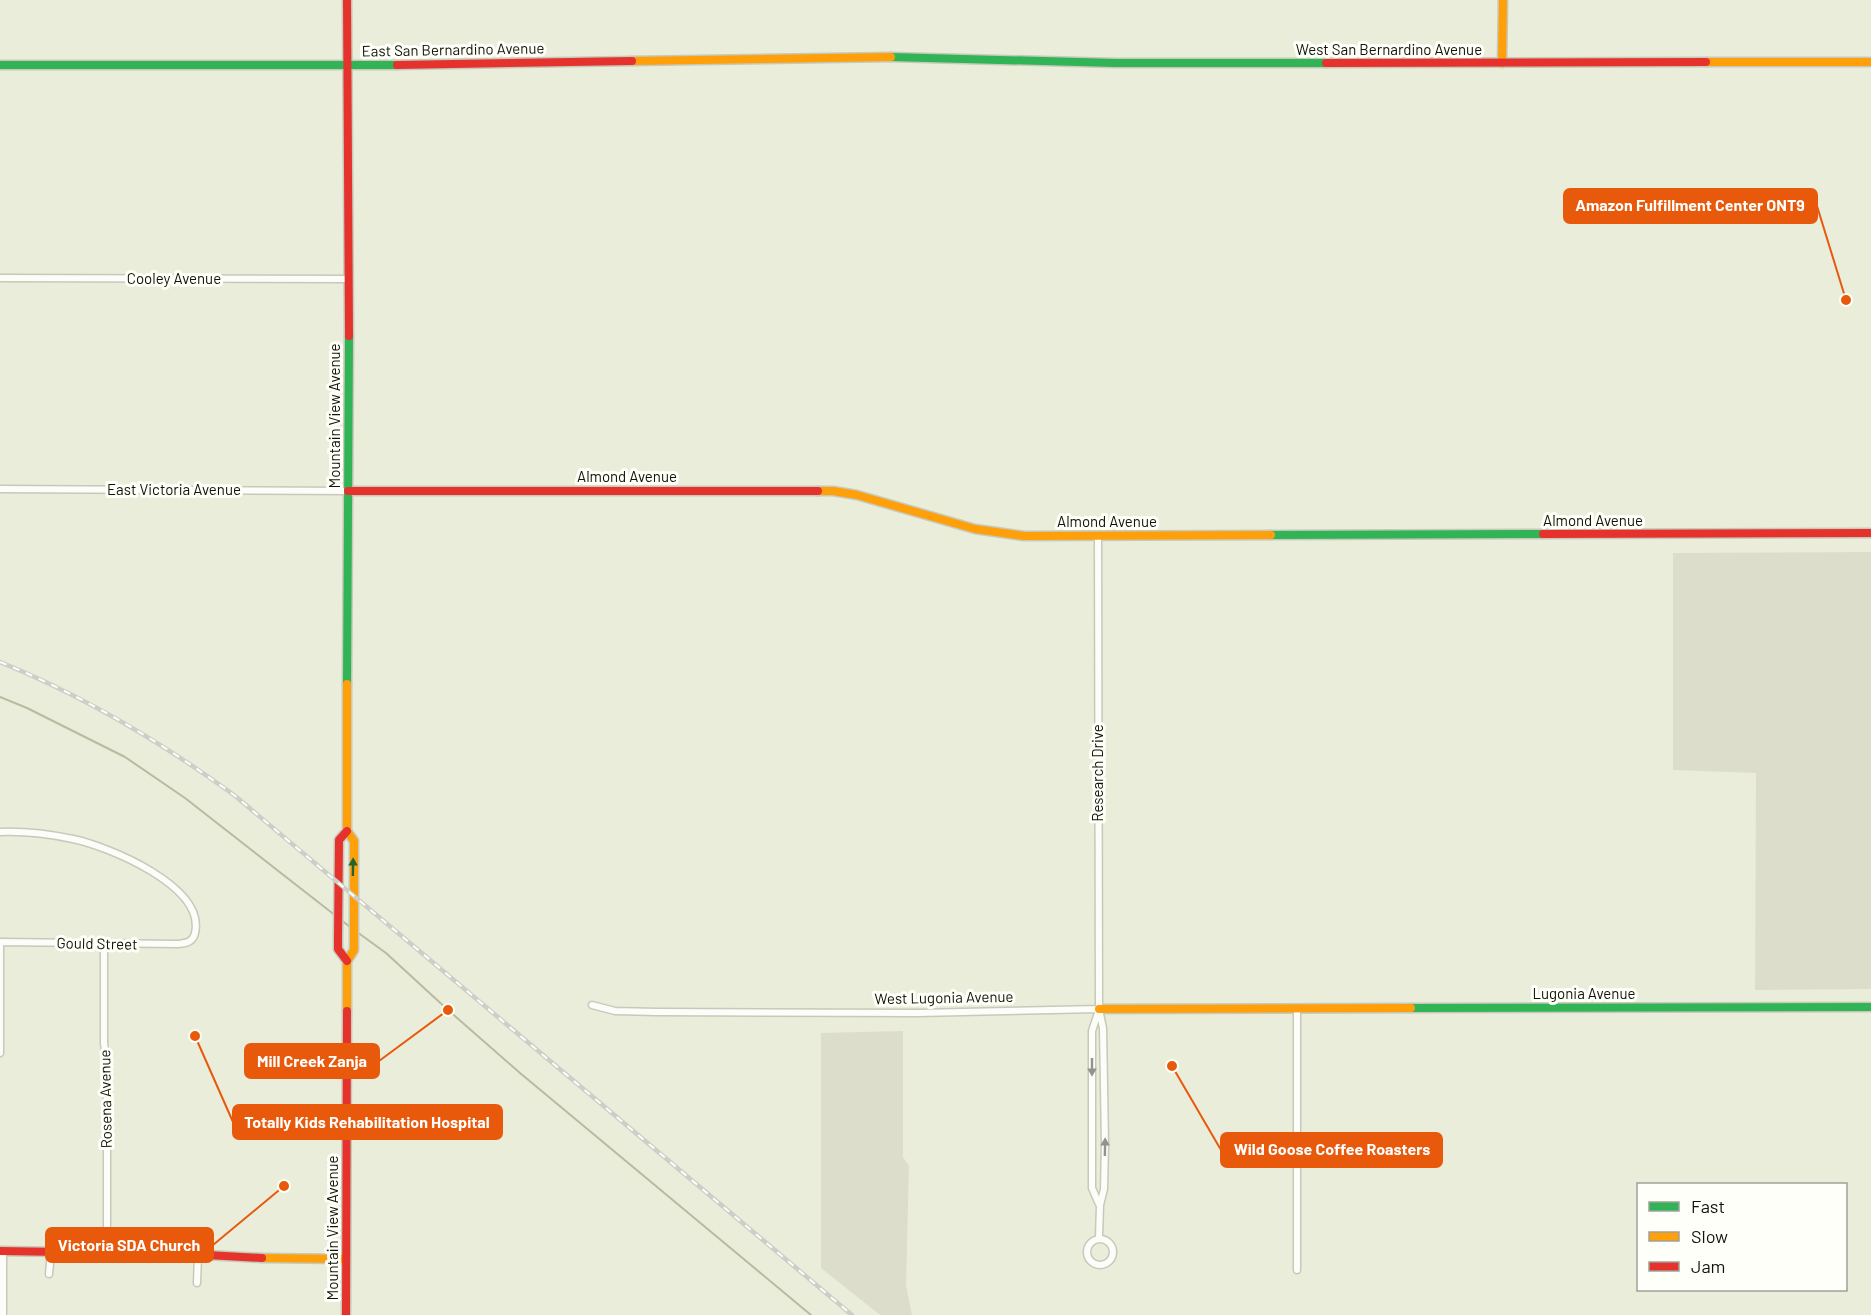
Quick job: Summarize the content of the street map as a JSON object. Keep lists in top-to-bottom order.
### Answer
{
  "streets": {
    "main road": [
      "East San Bernardino Avenue",
      "West San Bernardino Avenue",
      "Mountain View Avenue",
      "Almond Avenue",
      "Lugonia Avenue",
      "West Lugonia Avenue"
    ],
    "street": [
      "Cooley Avenue",
      "East Victoria Avenue",
      "Research Drive",
      "Gould Street",
      "Rosena Avenue"
    ]
  },
  "crossings": [
    ["East San Bernardino Avenue", "West San Bernardino Avenue"],
    ["East San Bernardino Avenue", "Mountain View Avenue"],
    ["Cooley Avenue", "Mountain View Avenue"],
    ["Mountain View Avenue", "Almond Avenue"],
    ["Mountain View Avenue", "East Victoria Avenue"],
    ["Almond Avenue", "East Victoria Avenue"],
    ["Almond Avenue", "Research Drive"],
    ["Research Drive", "West Lugonia Avenue"],
    ["Gould Street", "Rosena Avenue"],
    ["Lugonia Avenue", "West Lugonia Avenue"]
  ],
  "places": [
    "Amazon Fulfillment Center ONT9",
    "Mill Creek Zanja",
    "Totally Kids Rehabilitation Hospital",
    "Wild Goose Coffee Roasters",
    "Victoria SDA Church"
  ],
  "legend": ["Fast", "Slow", "Jam"]
}
